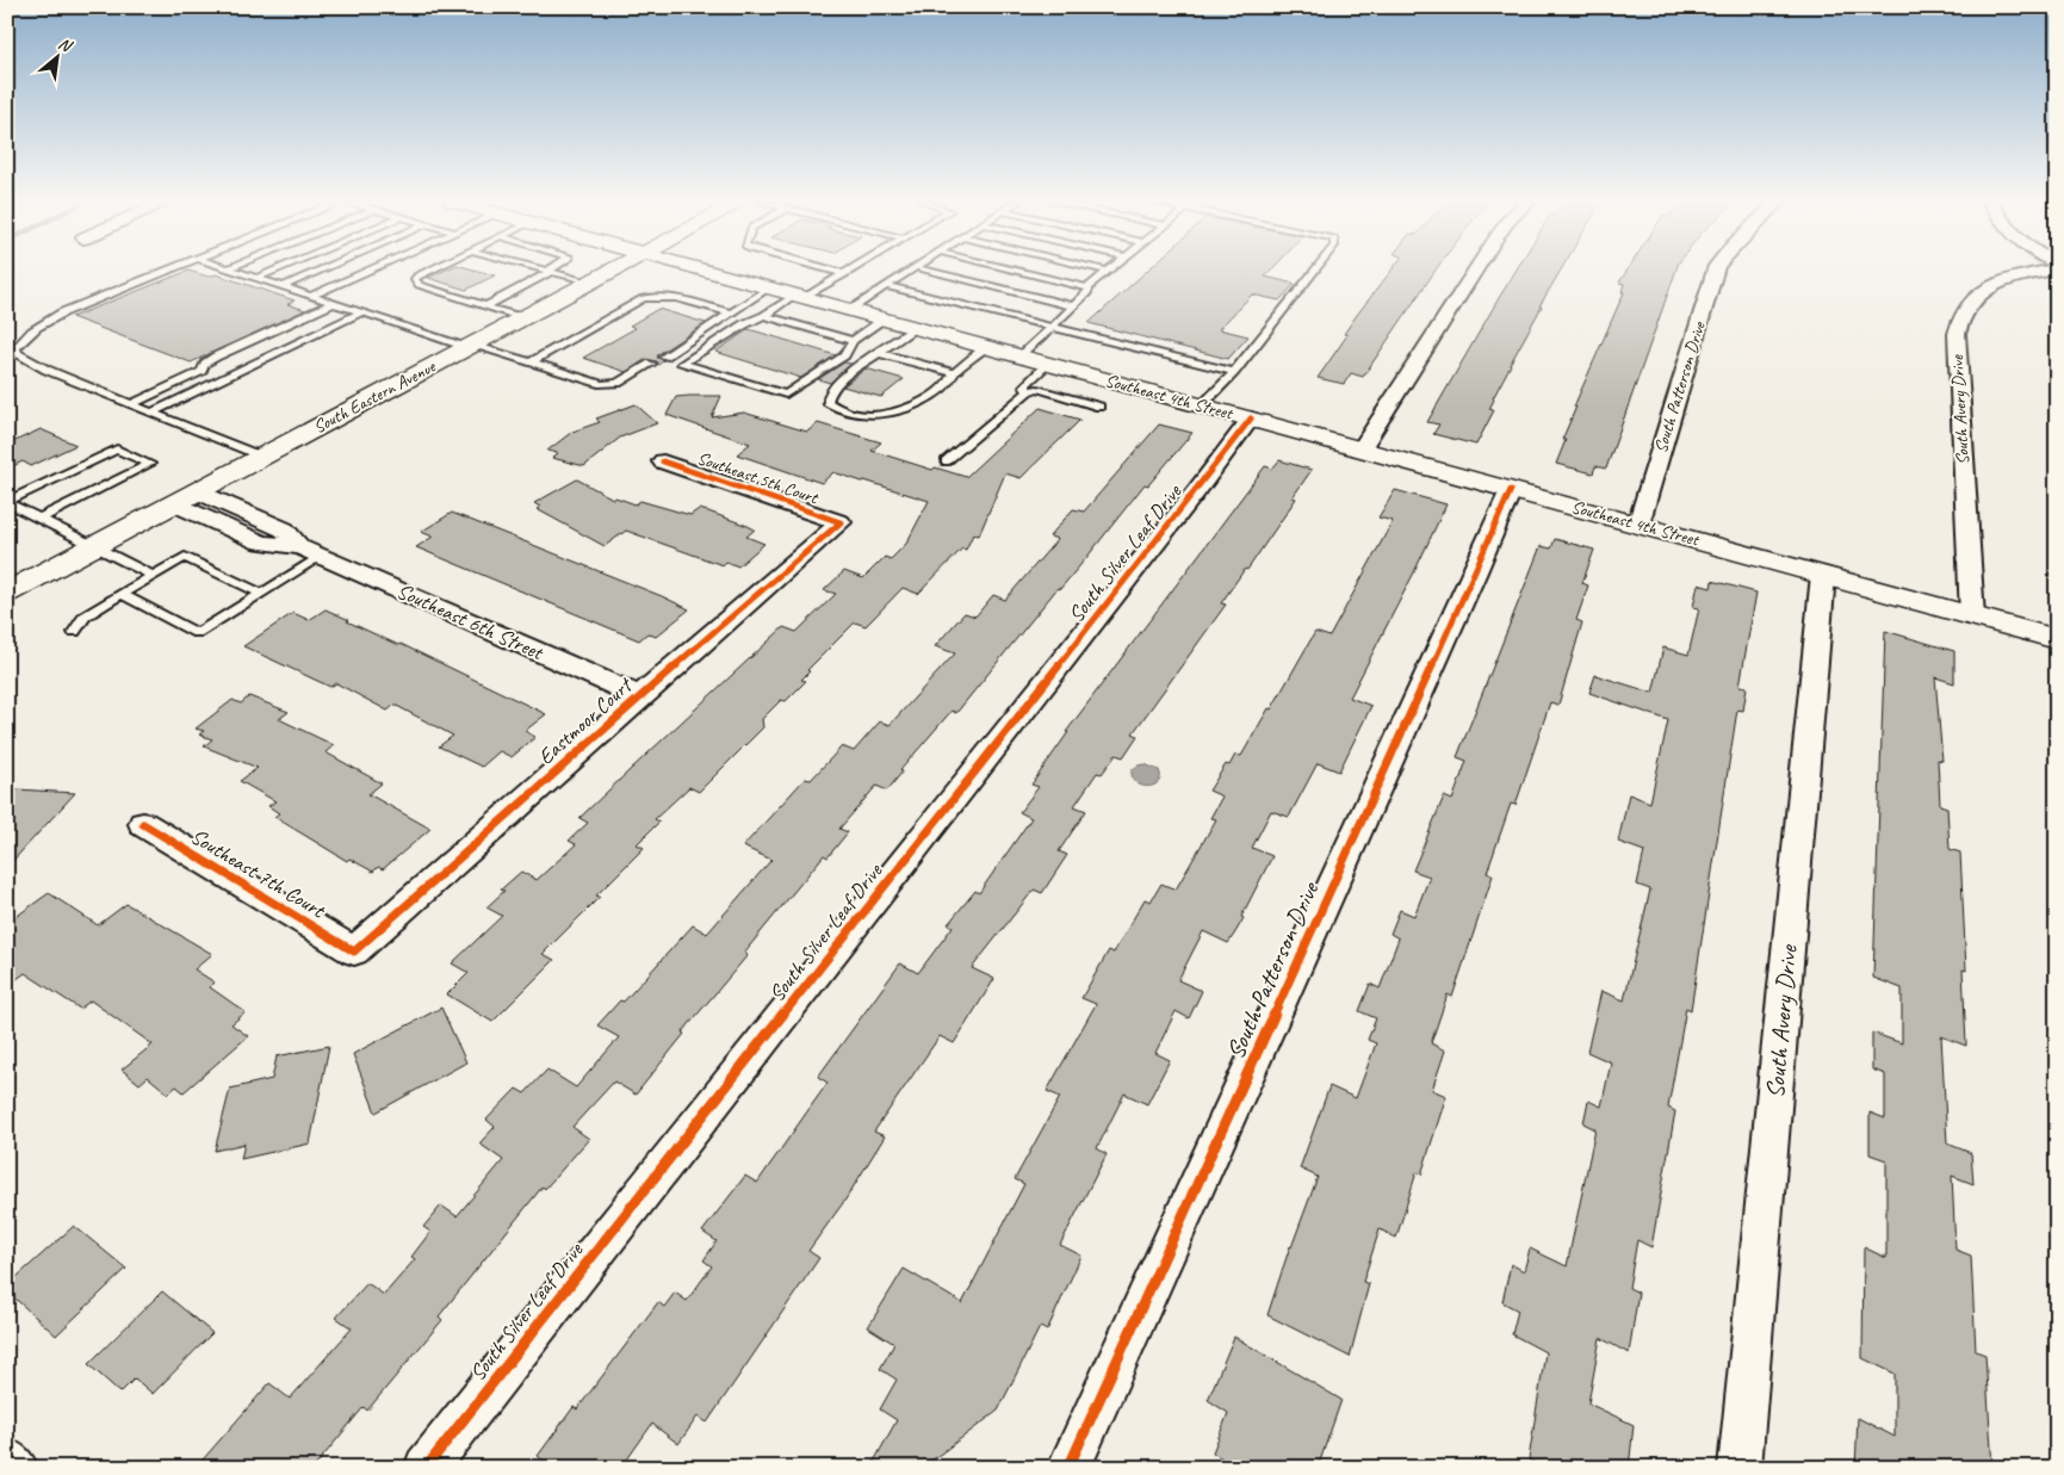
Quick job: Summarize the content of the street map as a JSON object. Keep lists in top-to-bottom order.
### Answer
{
  "streets": {
    "main road": ["South Eastern Avenue", "Southeast 4th Street"],
    "street": [
      "South Patterson Drive",
      "South Avery Drive",
      "Southeast 5th Court",
      "South Silver Leaf Drive",
      "Southeast 6th Street",
      "Eastmoor Court",
      "Southeast 7th Court"
    ]
  },
  "crossings": [
    ["South Patterson Drive", "Southeast 4th Street"],
    ["South Eastern Avenue", "Southeast 6th Street"],
    ["Southeast 4th Street", "South Avery Drive"],
    ["Southeast 4th Street", "South Silver Leaf Drive"],
    ["Southeast 5th Court", "Eastmoor Court"],
    ["Southeast 6th Street", "Eastmoor Court"],
    ["Eastmoor Court", "Southeast 7th Court"]
  ],
  "north": "top right"
}
